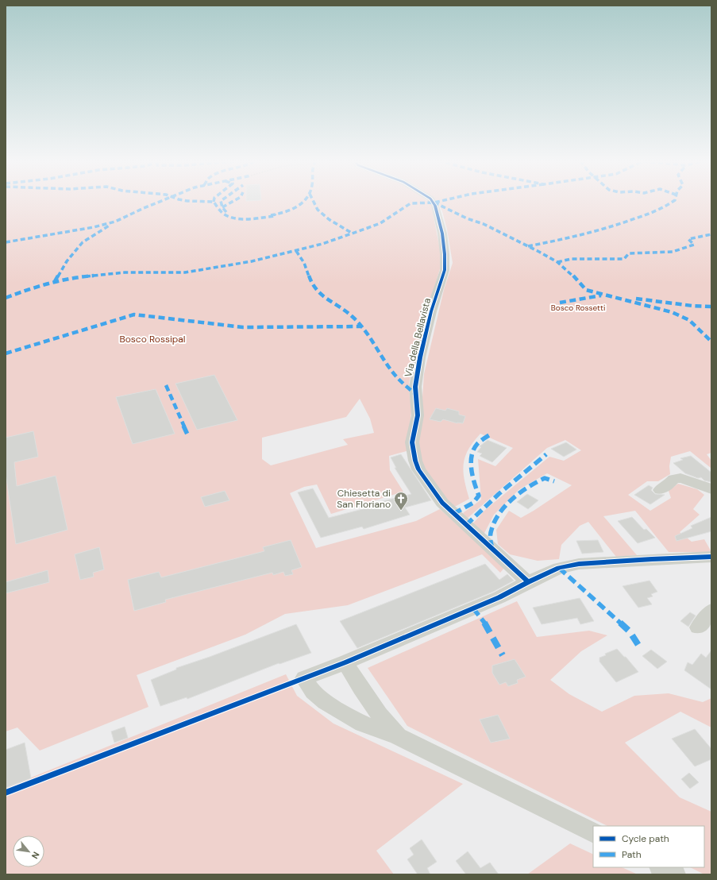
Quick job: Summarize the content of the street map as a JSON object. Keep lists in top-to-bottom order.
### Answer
{
  "streets": {
    "street": ["Via della Bellavista"]
  },
  "parks": ["Bosco Rossetti", "Bosco Rossipal"],
  "places": {
    "church": ["Chiesetta di San Floriano"]
  },
  "legend": ["Cycle path", "Path"],
  "north": "bottom right"
}
